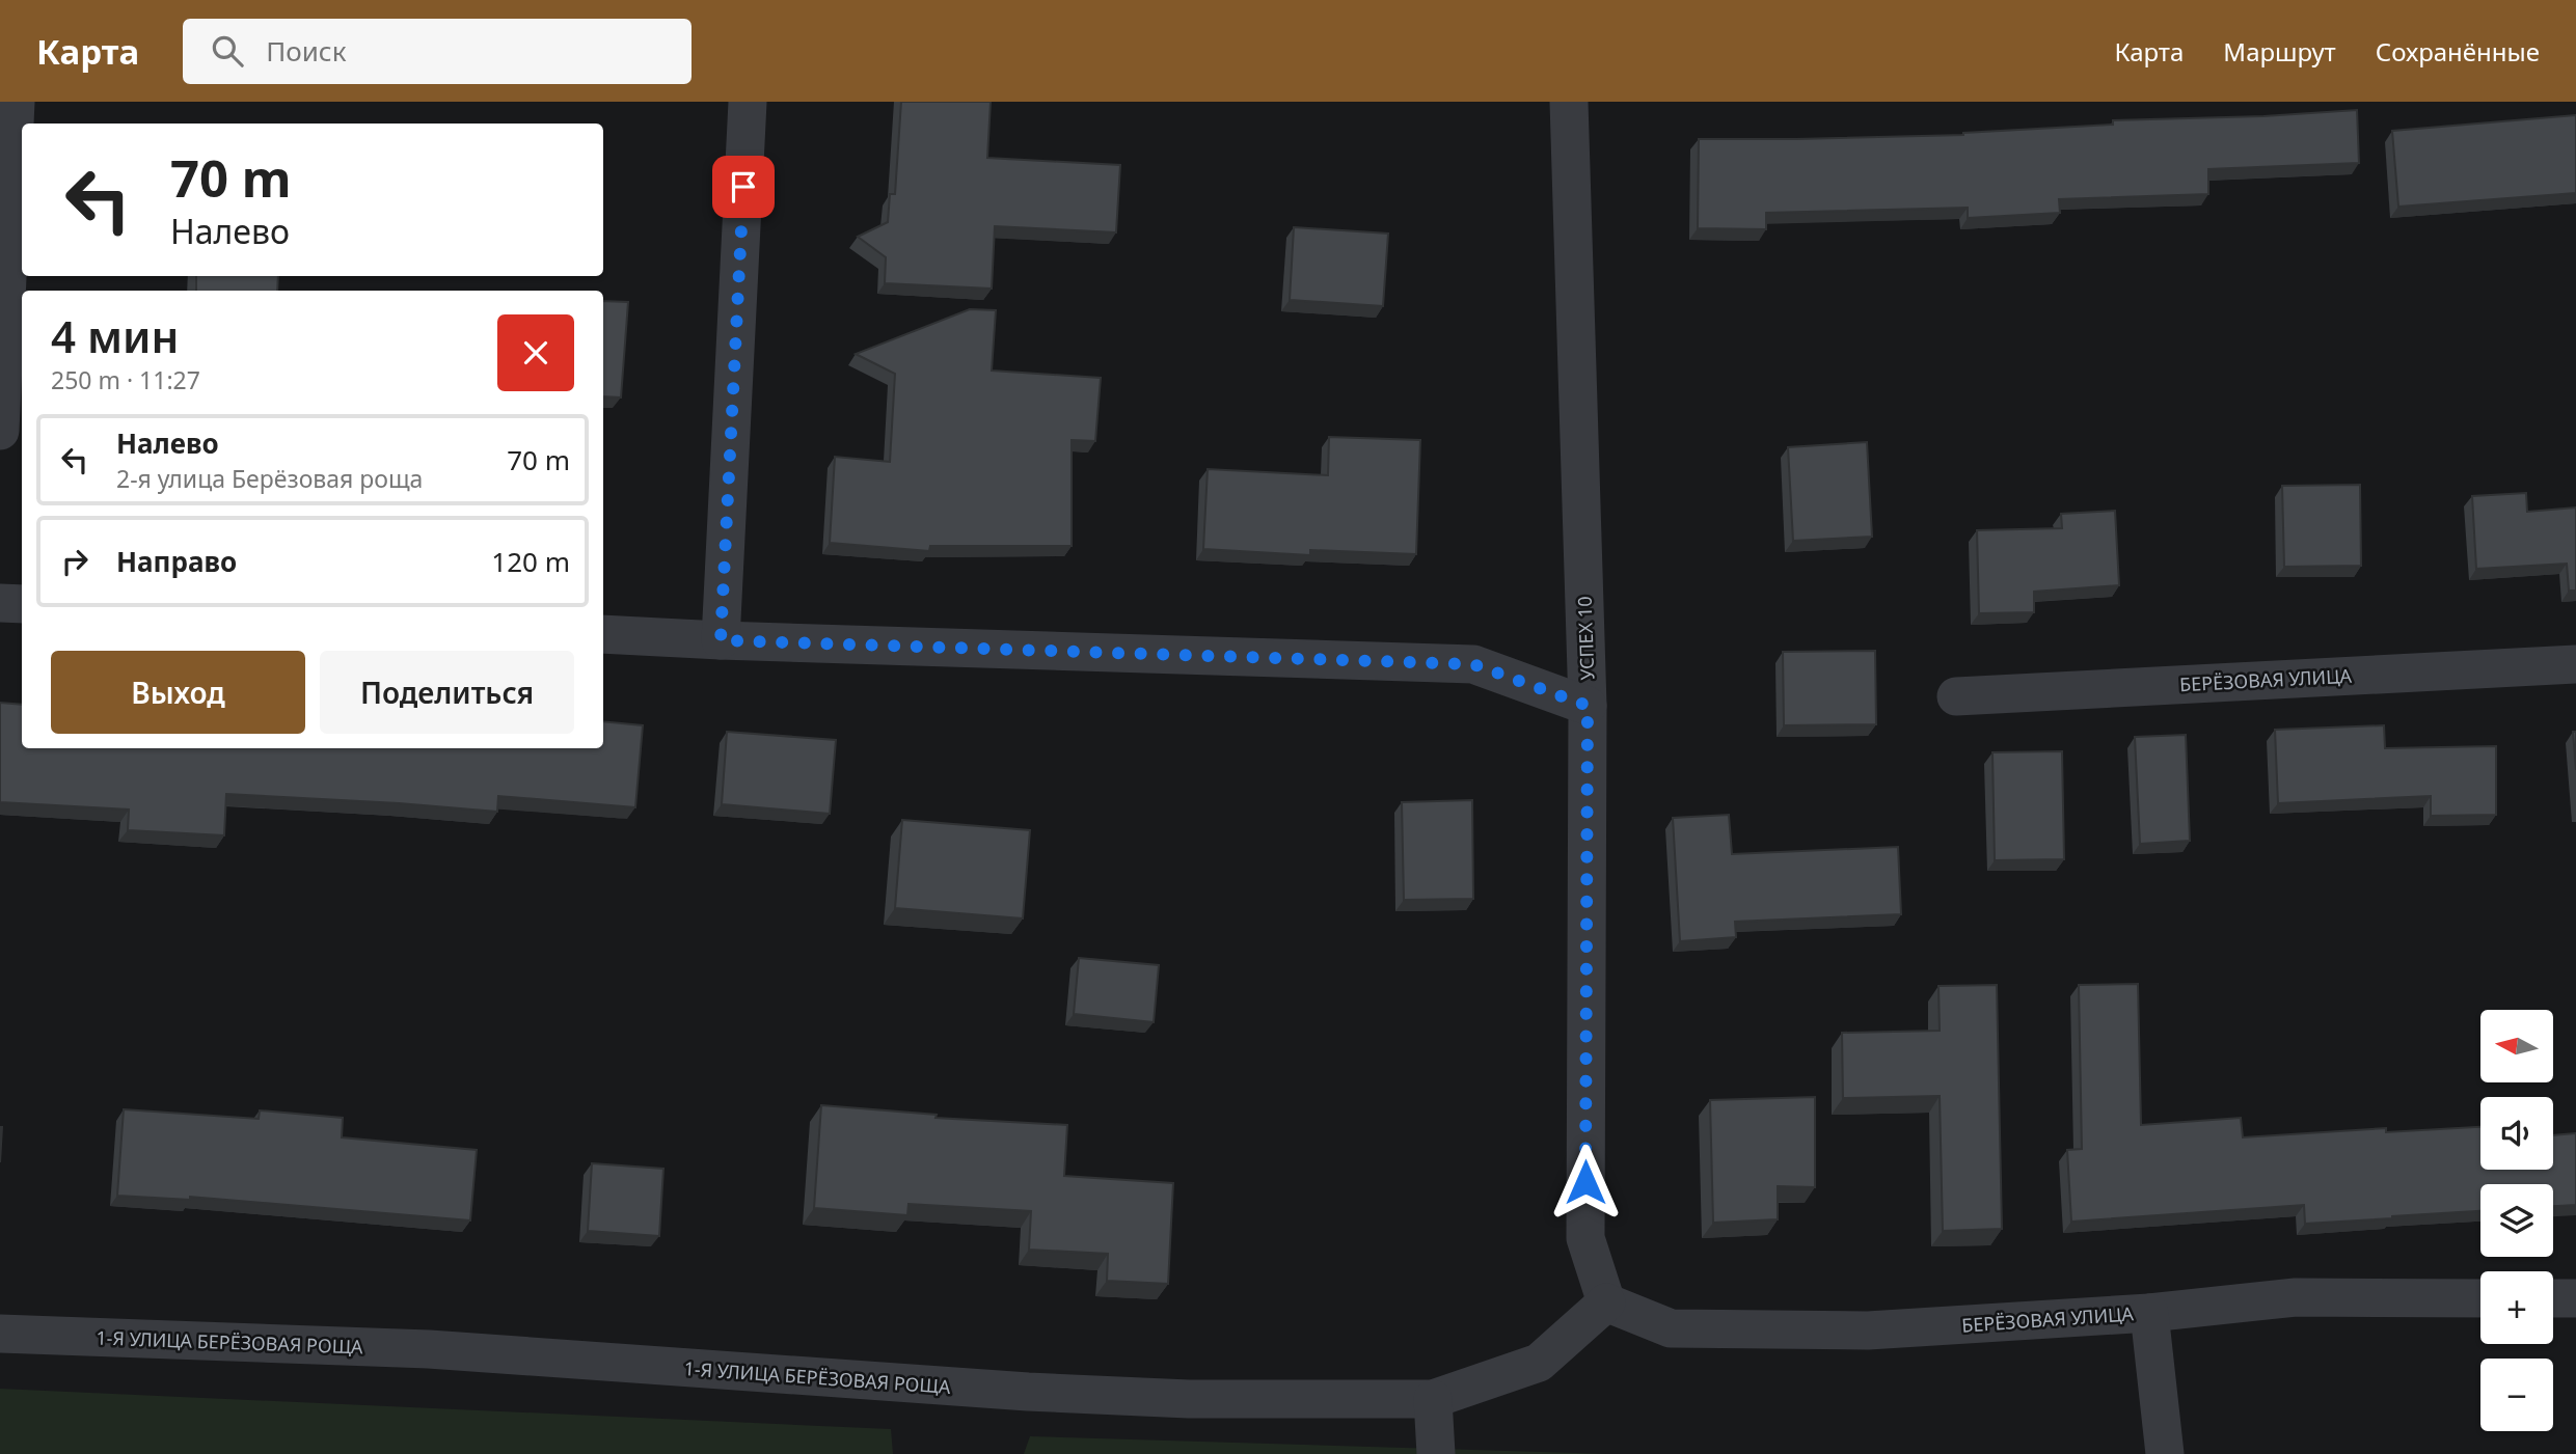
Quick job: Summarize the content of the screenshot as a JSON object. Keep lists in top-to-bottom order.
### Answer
{
  "streets": {
    "street": ["УСПЕХ 10", "БЕРЁЗОВАЯ УЛИЦА", "1-Я УЛИЦА БЕРЁЗОВАЯ РОЩА"]
  },
  "crossings": [
    ["УСПЕХ 10", "БЕРЁЗОВАЯ УЛИЦА"],
    ["УСПЕХ 10", "1-Я УЛИЦА БЕРЁЗОВАЯ РОЩА"],
    ["БЕРЁЗОВАЯ УЛИЦА", "1-Я УЛИЦА БЕРЁЗОВАЯ РОЩА"]
  ],
  "north": "left",
  "page": {
    "header": "Карта",
    "search": "Поиск",
    "nav": ["Карта", "Маршрут", "Сохранённые"],
    "turn": ["70 m", "Налево"],
    "heading": ["4 мин", "250 m · 11:27"],
    "list": [
      {
        "name": "Налево",
        "note": "2-я улица Берёзовая роща",
        "value": "70 m"
      },
      {
        "name": "Направо",
        "value": "120 m"
      }
    ],
    "buttons": ["Выход", "Поделиться"],
    "map_buttons": ["+", "−"]
  }
}
